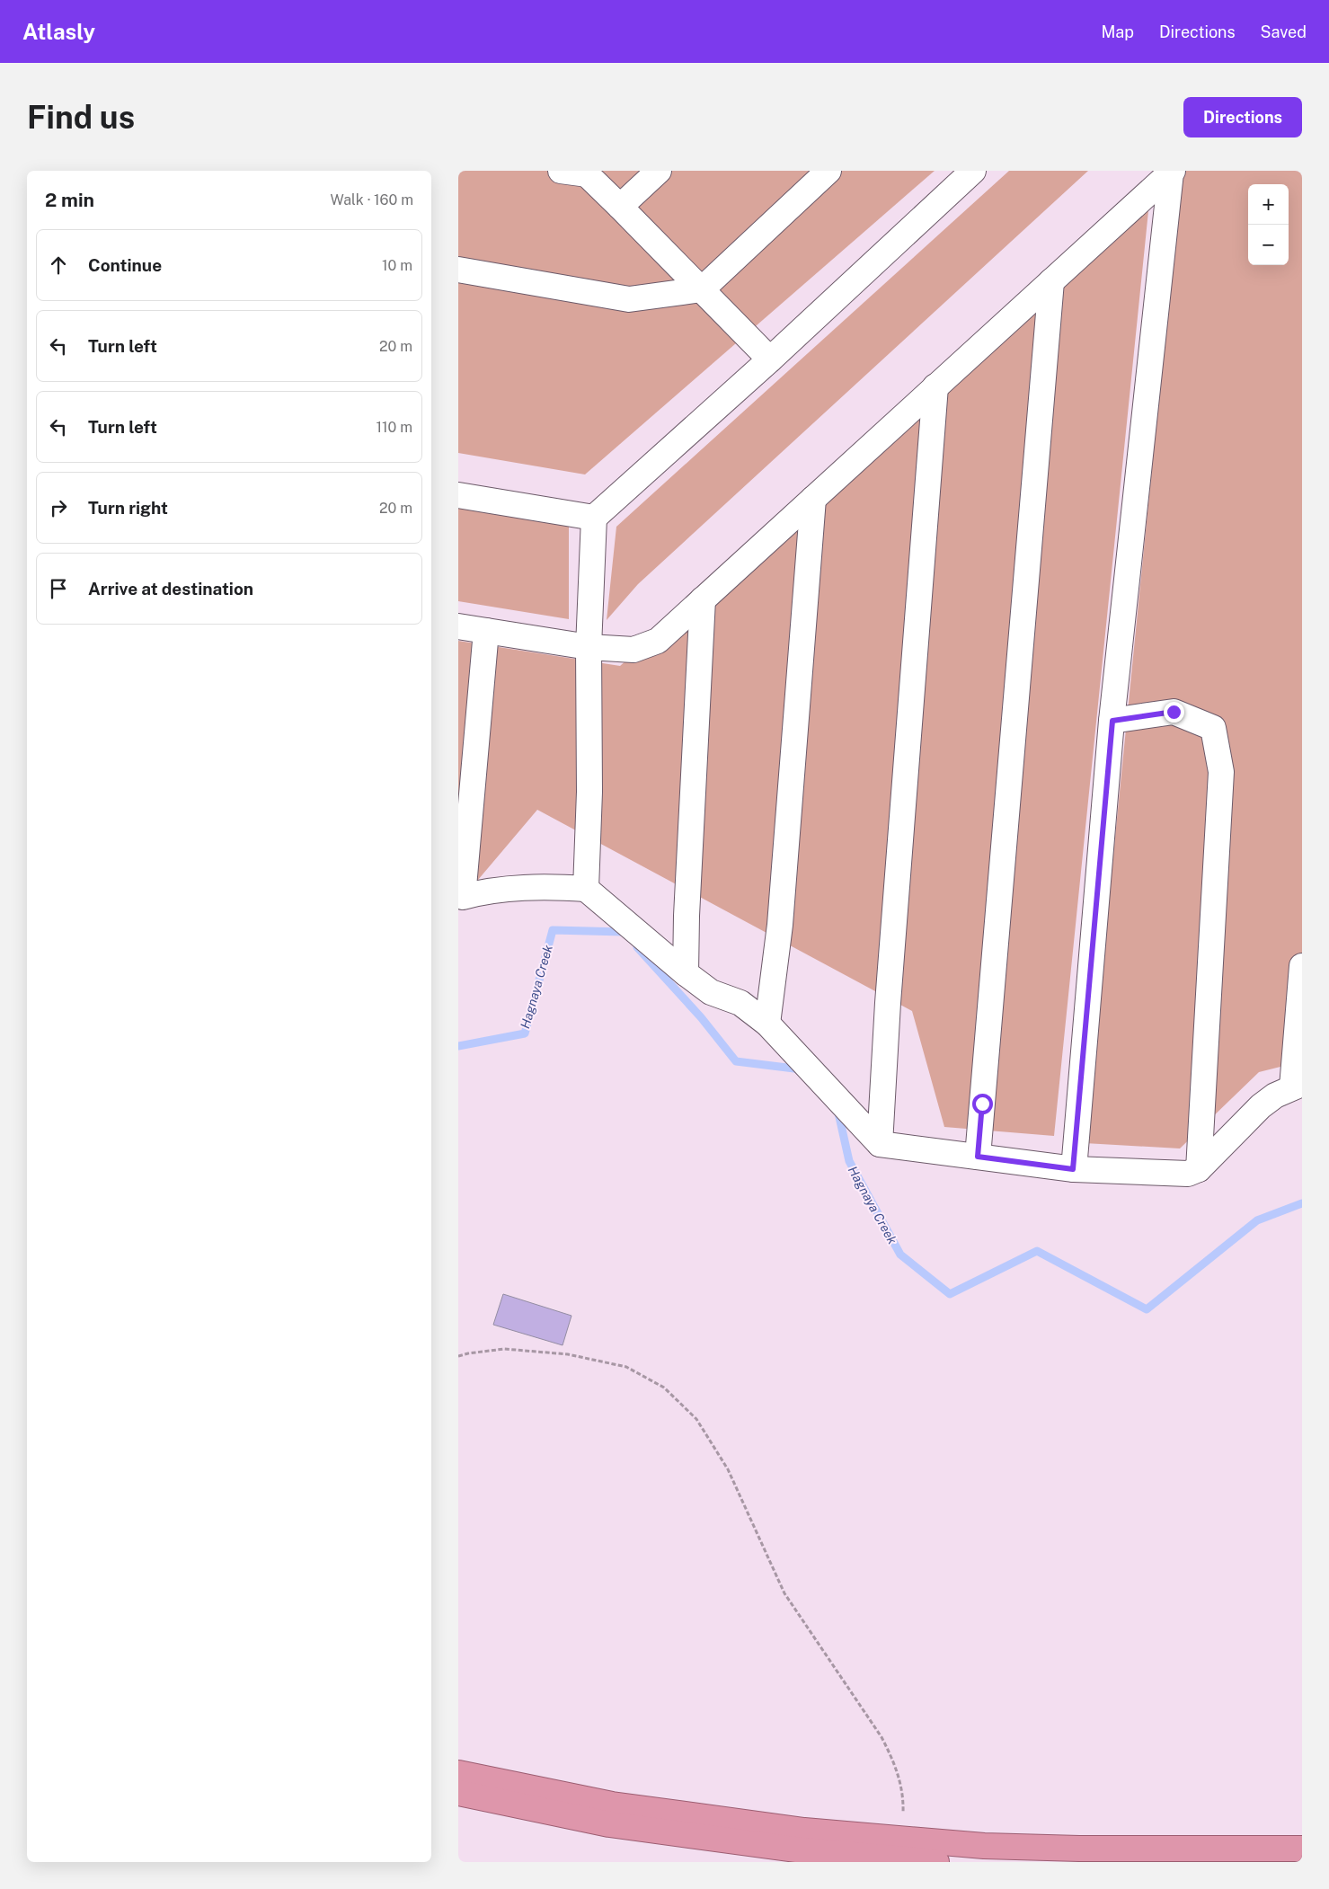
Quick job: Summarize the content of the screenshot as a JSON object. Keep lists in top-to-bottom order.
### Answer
{
  "water": ["Hagnaya Creek"],
  "page": {
    "header": "Atlasly",
    "nav": ["Map", "Directions", "Saved"],
    "buttons": "Directions",
    "title": "Find us",
    "heading": ["2 min", "Walk · 160 m"],
    "map_buttons": ["+", "−"],
    "list": [
      ["Continue", "10 m"],
      ["Turn left", "20 m"],
      ["Turn left", "110 m"],
      ["Turn right", "20 m"],
      "Arrive at destination"
    ]
  }
}
